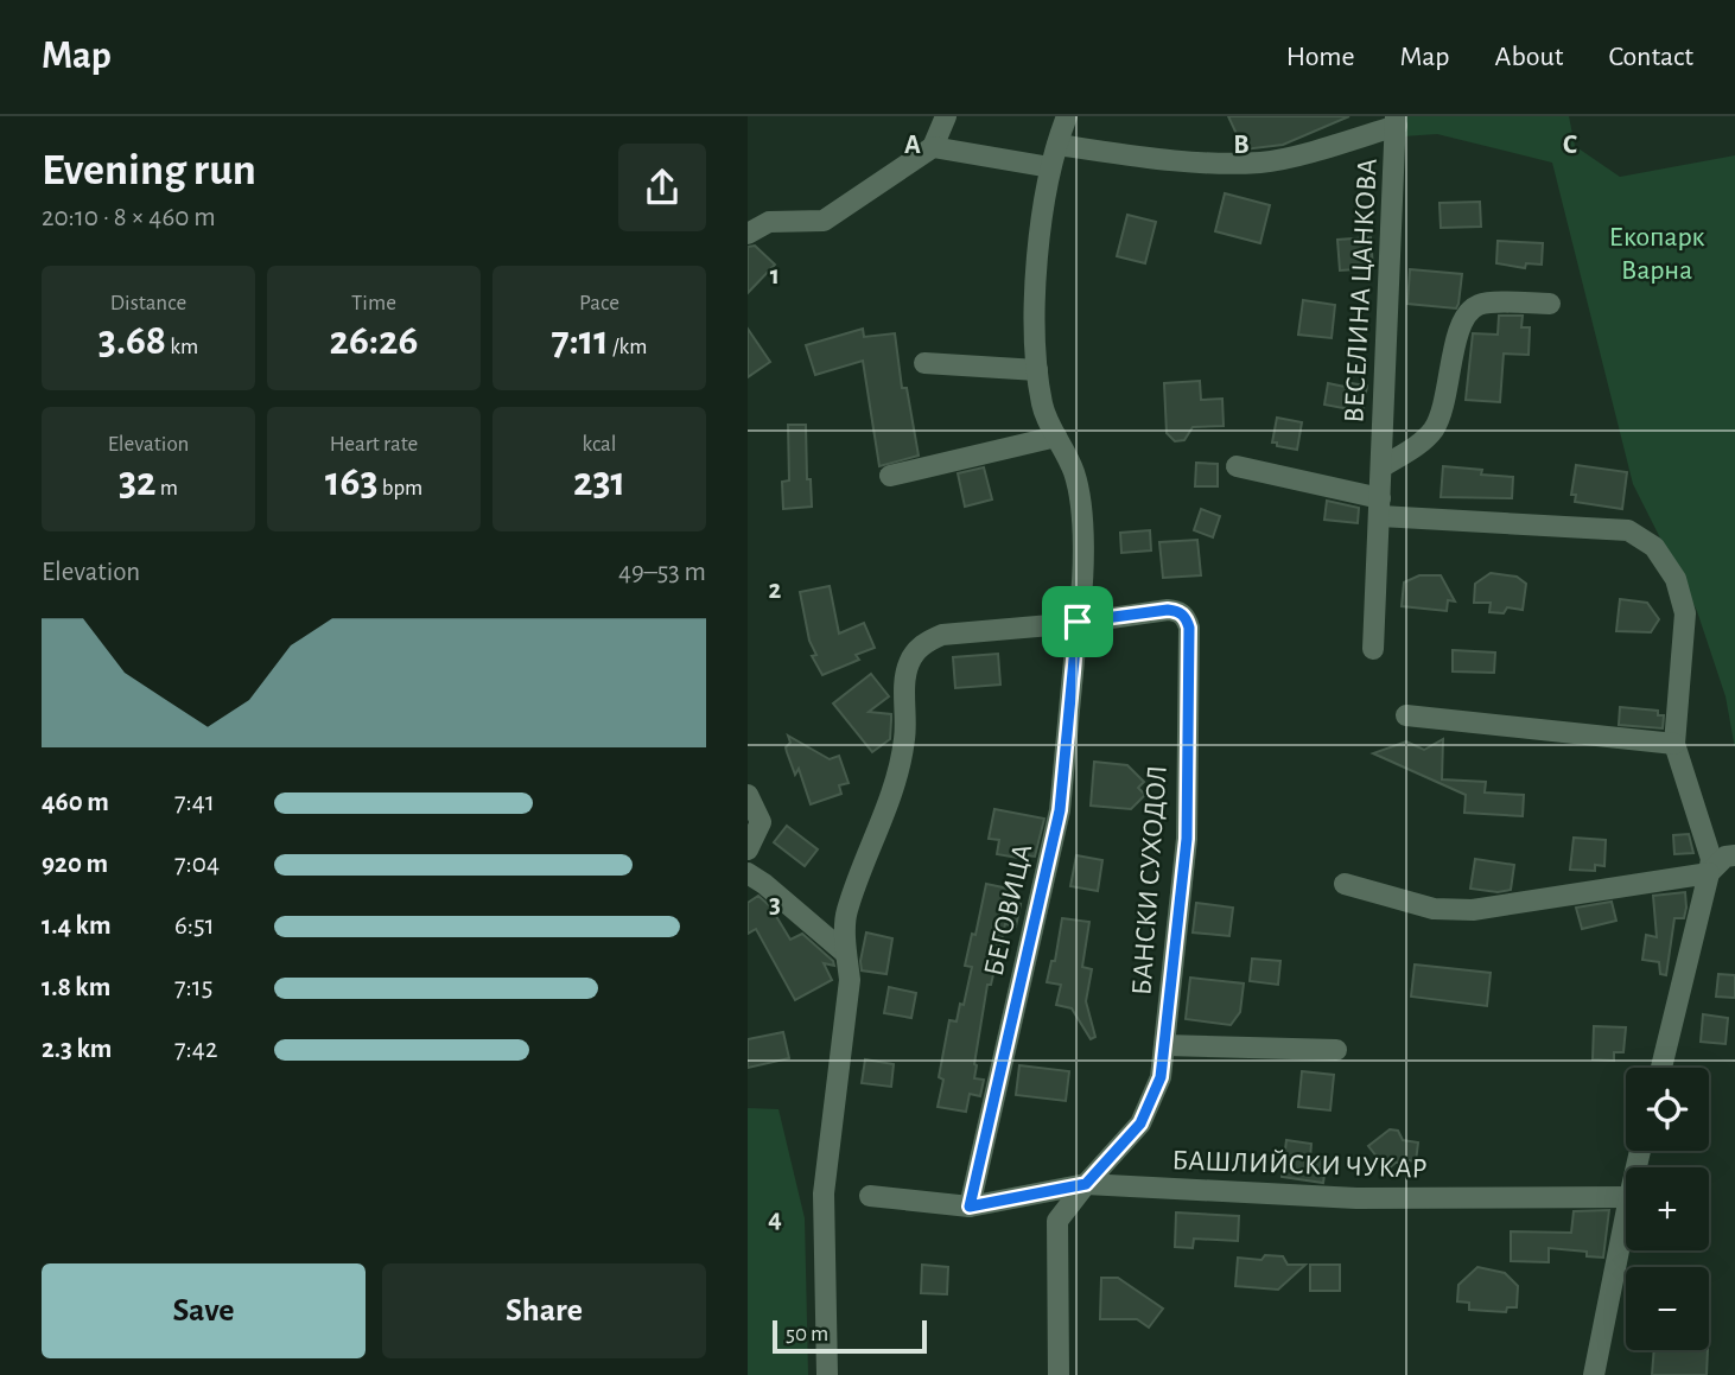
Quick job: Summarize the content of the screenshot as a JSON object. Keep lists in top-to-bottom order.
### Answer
{
  "streets": {
    "street": [
      "ВЕСЕЛИНА ЦАНКОВА",
      "БАНСКИ СУХОДОЛ",
      "БЕГОВИЦА",
      "БАШЛИЙСКИ ЧУКАР"
    ]
  },
  "crossings": [
    ["БАНСКИ СУХОДОЛ", "БЕГОВИЦА"],
    ["БАНСКИ СУХОДОЛ", "БАШЛИЙСКИ ЧУКАР"],
    ["БЕГОВИЦА", "БАШЛИЙСКИ ЧУКАР"]
  ],
  "parks": ["Екопарк Варна"],
  "scale_bar": "50 m",
  "page": {
    "header": "Map",
    "nav": [
      "Home",
      "Map",
      "About",
      "Contact"
    ],
    "heading": ["Evening run", "20:10 · 8 × 460 m"],
    "stats": [
      ["Distance", "3.68 km"],
      ["Time", "26:26"],
      ["Pace", "7:11 /km"],
      ["Elevation", "32 m"],
      ["Heart rate", "163 bpm"],
      ["kcal", "231"]
    ],
    "chart": ["Elevation", "49–53 m"],
    "list": [
      {
        "name": "460 m",
        "note": "7:41"
      },
      {
        "name": "920 m",
        "note": "7:04"
      },
      {
        "name": "1.4 km",
        "note": "6:51"
      },
      {
        "name": "1.8 km",
        "note": "7:15"
      },
      {
        "name": "2.3 km",
        "note": "7:42"
      }
    ],
    "map_buttons": ["+", "−"],
    "buttons": ["Save", "Share"],
    "scale": "50 m"
  },
  "grid": {
    "columns": ["A", "B", "C"],
    "rows": [
      "1",
      "2",
      "3",
      "4"
    ]
  }
}
